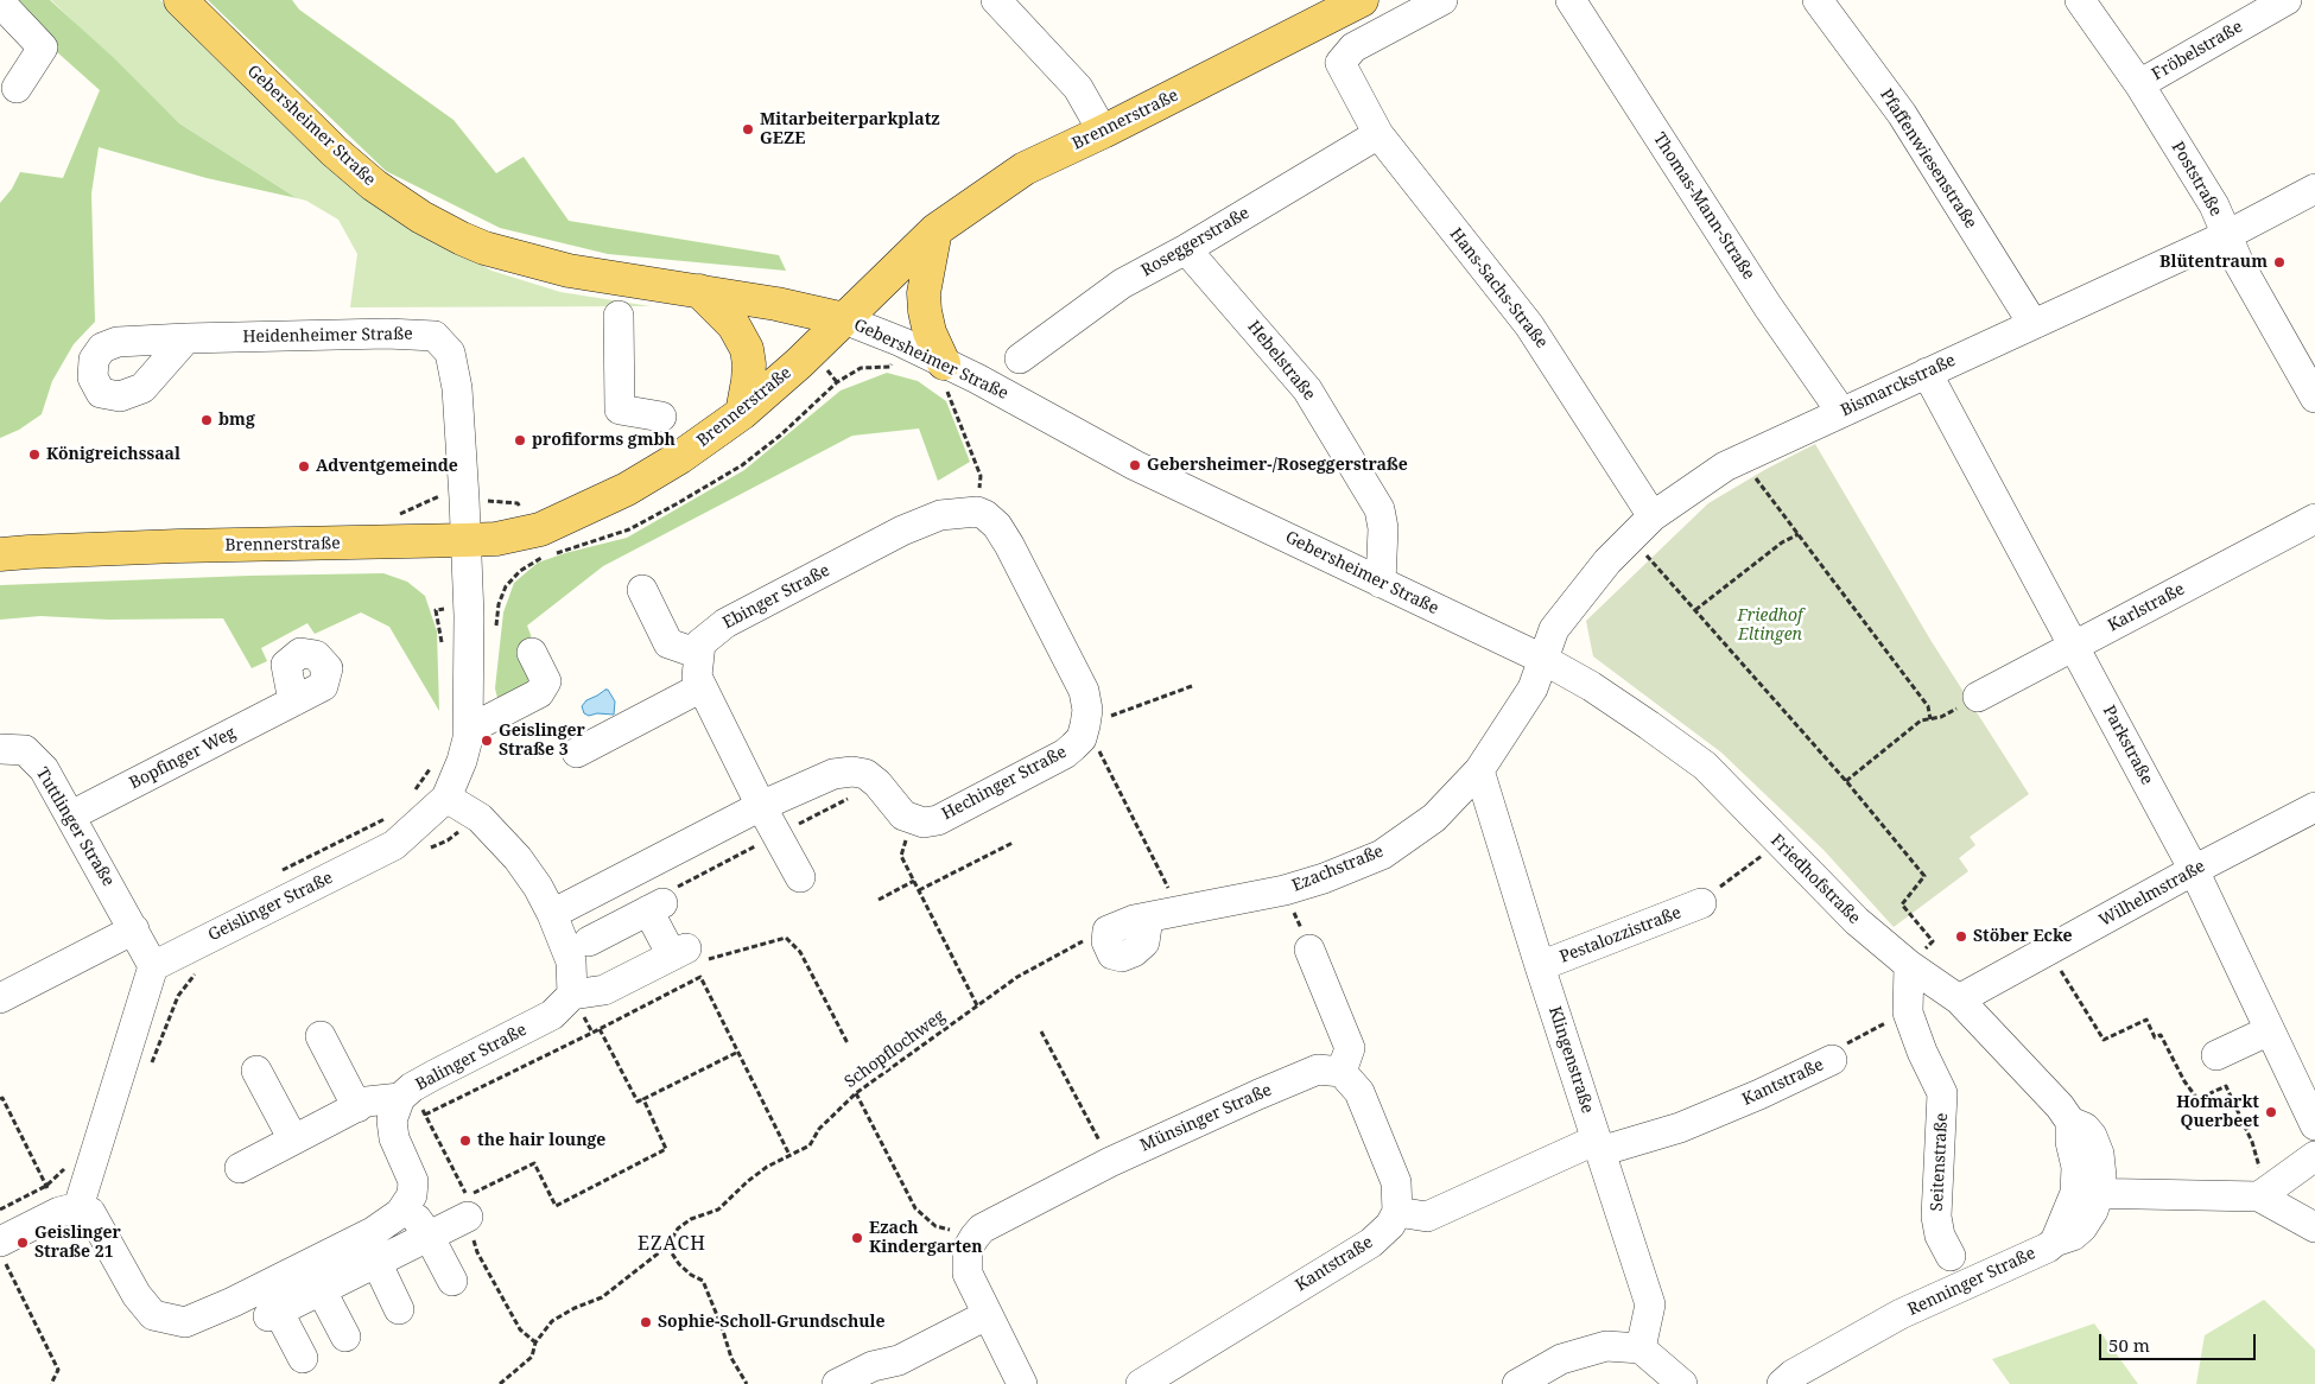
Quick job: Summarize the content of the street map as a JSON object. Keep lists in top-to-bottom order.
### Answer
{
  "streets": {
    "main road": ["Brennerstraße", "Gebersheimer Straße"],
    "street": [
      "Fröbelstraße",
      "Pfaffenwiesenstraße",
      "Poststraße",
      "Thomas-Mann-Straße",
      "Roseggerstraße",
      "Hans-Sachs-Straße",
      "Heidenheimer Straße",
      "Hebelstraße",
      "Bismarckstraße",
      "Ebinger Straße",
      "Karlstraße",
      "Parkstraße",
      "Bopfinger Weg",
      "Hechinger Straße",
      "Tuttlinger Straße",
      "Ezachstraße",
      "Friedhofstraße",
      "Wilhelmstraße",
      "Geislinger Straße",
      "Pestalozzistraße",
      "Balinger Straße",
      "Klingenstraße",
      "Kantstraße",
      "Münsinger Straße",
      "Seitenstraße",
      "Renninger Straße"
    ],
    "path": ["Schopflochweg"]
  },
  "crossings": [
    ["Fröbelstraße", "Poststraße"],
    ["Brennerstraße", "Gebersheimer Straße"],
    ["Brennerstraße", "Heidenheimer Straße"],
    ["Brennerstraße", "Geislinger Straße"],
    ["Gebersheimer Straße", "Hebelstraße"],
    ["Gebersheimer Straße", "Bismarckstraße"],
    ["Gebersheimer Straße", "Ezachstraße"],
    ["Gebersheimer Straße", "Friedhofstraße"],
    ["Pfaffenwiesenstraße", "Bismarckstraße"],
    ["Poststraße", "Bismarckstraße"],
    ["Thomas-Mann-Straße", "Bismarckstraße"],
    ["Roseggerstraße", "Hans-Sachs-Straße"],
    ["Roseggerstraße", "Hebelstraße"],
    ["Hans-Sachs-Straße", "Bismarckstraße"],
    ["Heidenheimer Straße", "Geislinger Straße"],
    ["Bismarckstraße", "Parkstraße"],
    ["Bismarckstraße", "Ezachstraße"],
    ["Bismarckstraße", "Friedhofstraße"],
    ["Karlstraße", "Parkstraße"],
    ["Parkstraße", "Wilhelmstraße"],
    ["Bopfinger Weg", "Tuttlinger Straße"],
    ["Tuttlinger Straße", "Geislinger Straße"],
    ["Ezachstraße", "Friedhofstraße"],
    ["Ezachstraße", "Schopflochweg"],
    ["Ezachstraße", "Klingenstraße"],
    ["Friedhofstraße", "Wilhelmstraße"],
    ["Friedhofstraße", "Seitenstraße"],
    ["Friedhofstraße", "Renninger Straße"],
    ["Pestalozzistraße", "Klingenstraße"],
    ["Klingenstraße", "Kantstraße"]
  ],
  "districts": ["EZACH"],
  "parks": ["Friedhof Eltingen"],
  "places": [
    "Mitarbeiterparkplatz GEZE",
    "Blütentraum",
    "bmg",
    "profiforms gmbh",
    "Königreichssaal",
    "Gebersheimer-/Roseggerstraße",
    "Adventgemeinde",
    "Geislinger Straße 3",
    "Stöber Ecke",
    "Hofmarkt Querbeet",
    "the hair lounge",
    "Ezach Kindergarten",
    "Geislinger Straße 21",
    "Sophie-Scholl-Grundschule"
  ],
  "scale_bar": "50 m"
}
